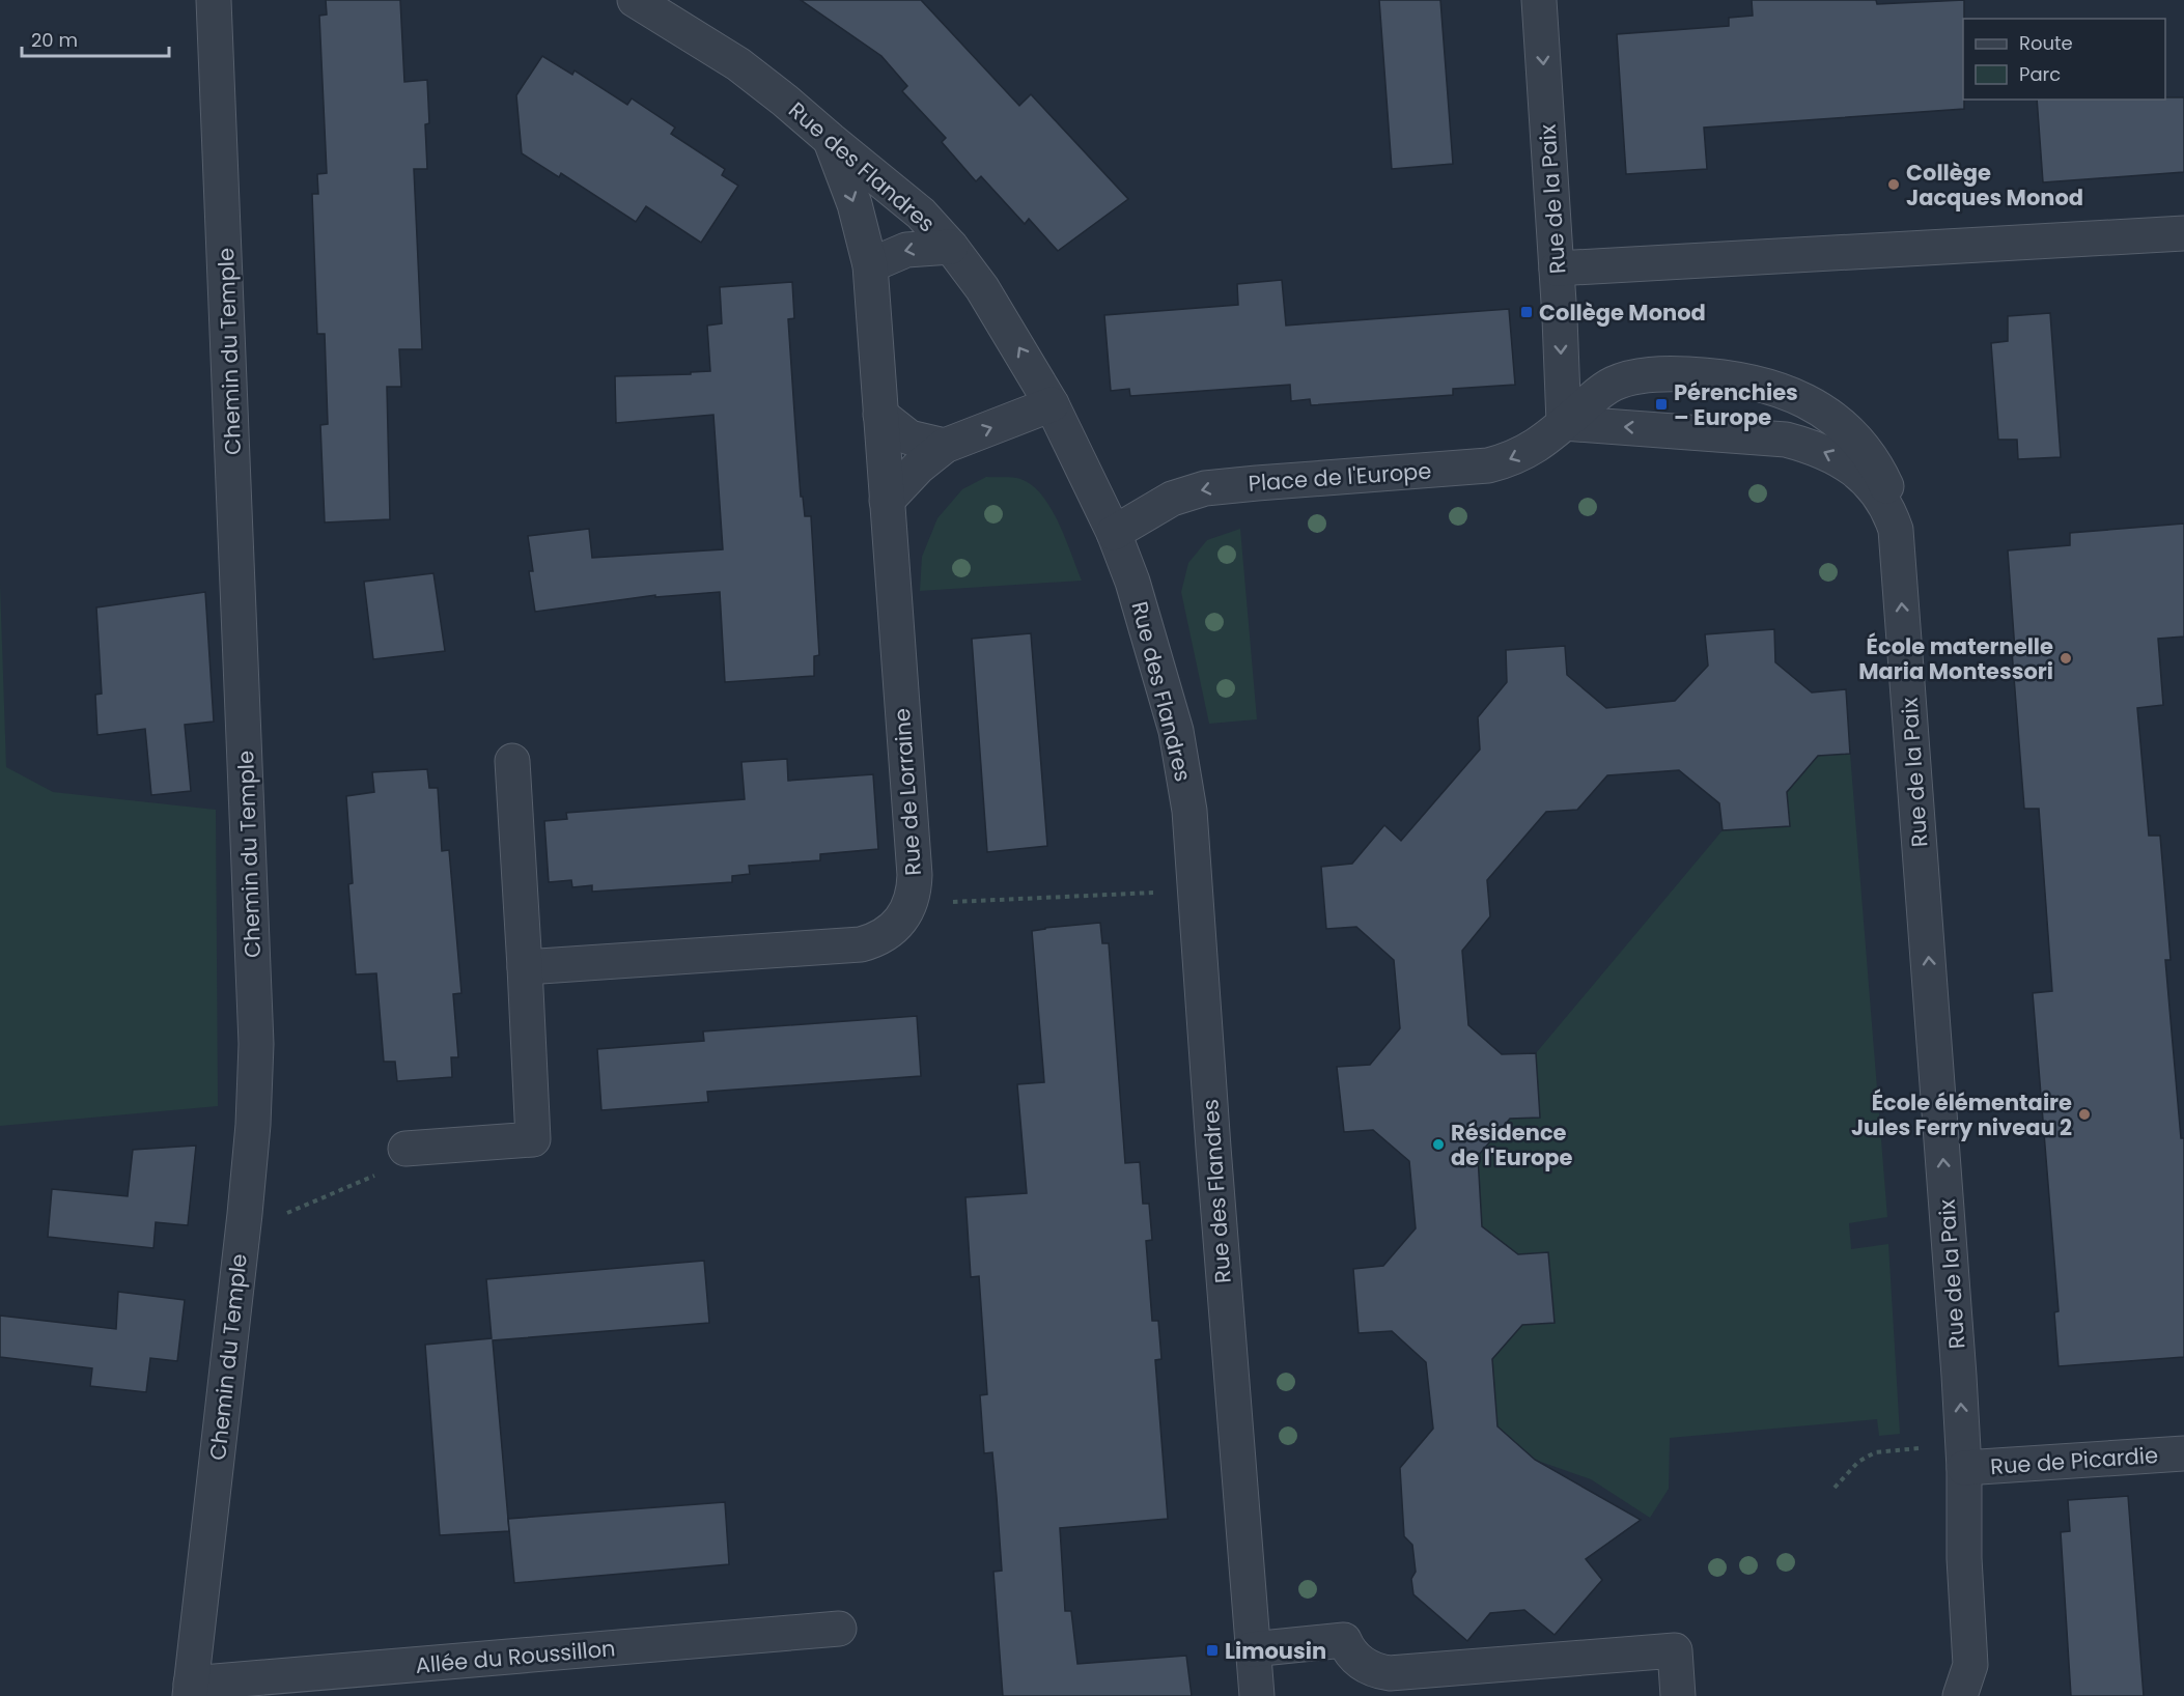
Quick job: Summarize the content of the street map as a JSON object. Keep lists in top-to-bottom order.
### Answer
{
  "streets": {
    "street": [
      "Rue des Flandres",
      "Rue de la Paix",
      "Chemin du Temple",
      "Place de l'Europe",
      "Rue de Lorraine",
      "Rue de Picardie",
      "Allée du Roussillon"
    ]
  },
  "crossings": [
    ["Rue des Flandres", "Place de l'Europe"],
    ["Rue des Flandres", "Rue de Lorraine"],
    ["Rue de la Paix", "Place de l'Europe"],
    ["Rue de la Paix", "Rue de Picardie"],
    ["Chemin du Temple", "Allée du Roussillon"]
  ],
  "one_way": ["Place de l'Europe"],
  "places": {
    "other": [
      "Collège Jacques Monod",
      "École maternelle Maria Montessori",
      "École élémentaire Jules Ferry niveau 2",
      "Résidence de l'Europe"
    ],
    "transit": ["Collège Monod", "Pérenchies – Europe", "Limousin"]
  },
  "legend": ["Route", "Parc"],
  "scale_bar": "20 m"
}
